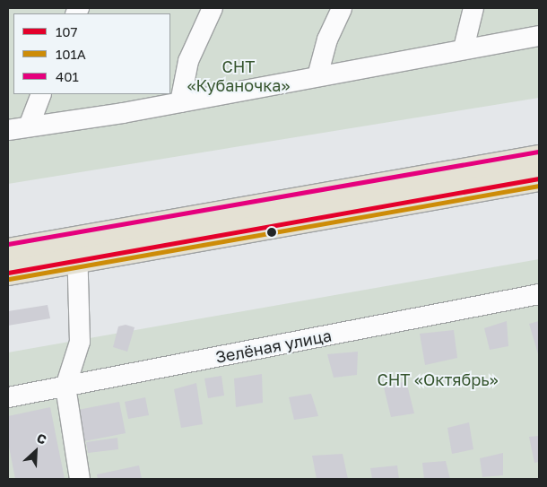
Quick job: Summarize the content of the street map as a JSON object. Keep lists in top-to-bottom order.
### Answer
{
  "streets": {
    "street": ["Зелёная улица"]
  },
  "parks": ["СНТ «Кубаночка»", "СНТ «Октябрь»"],
  "lines": ["transit line 401", "transit line 107", "transit line 101А"],
  "legend": ["107", "101А", "401"],
  "north": "top right"
}
